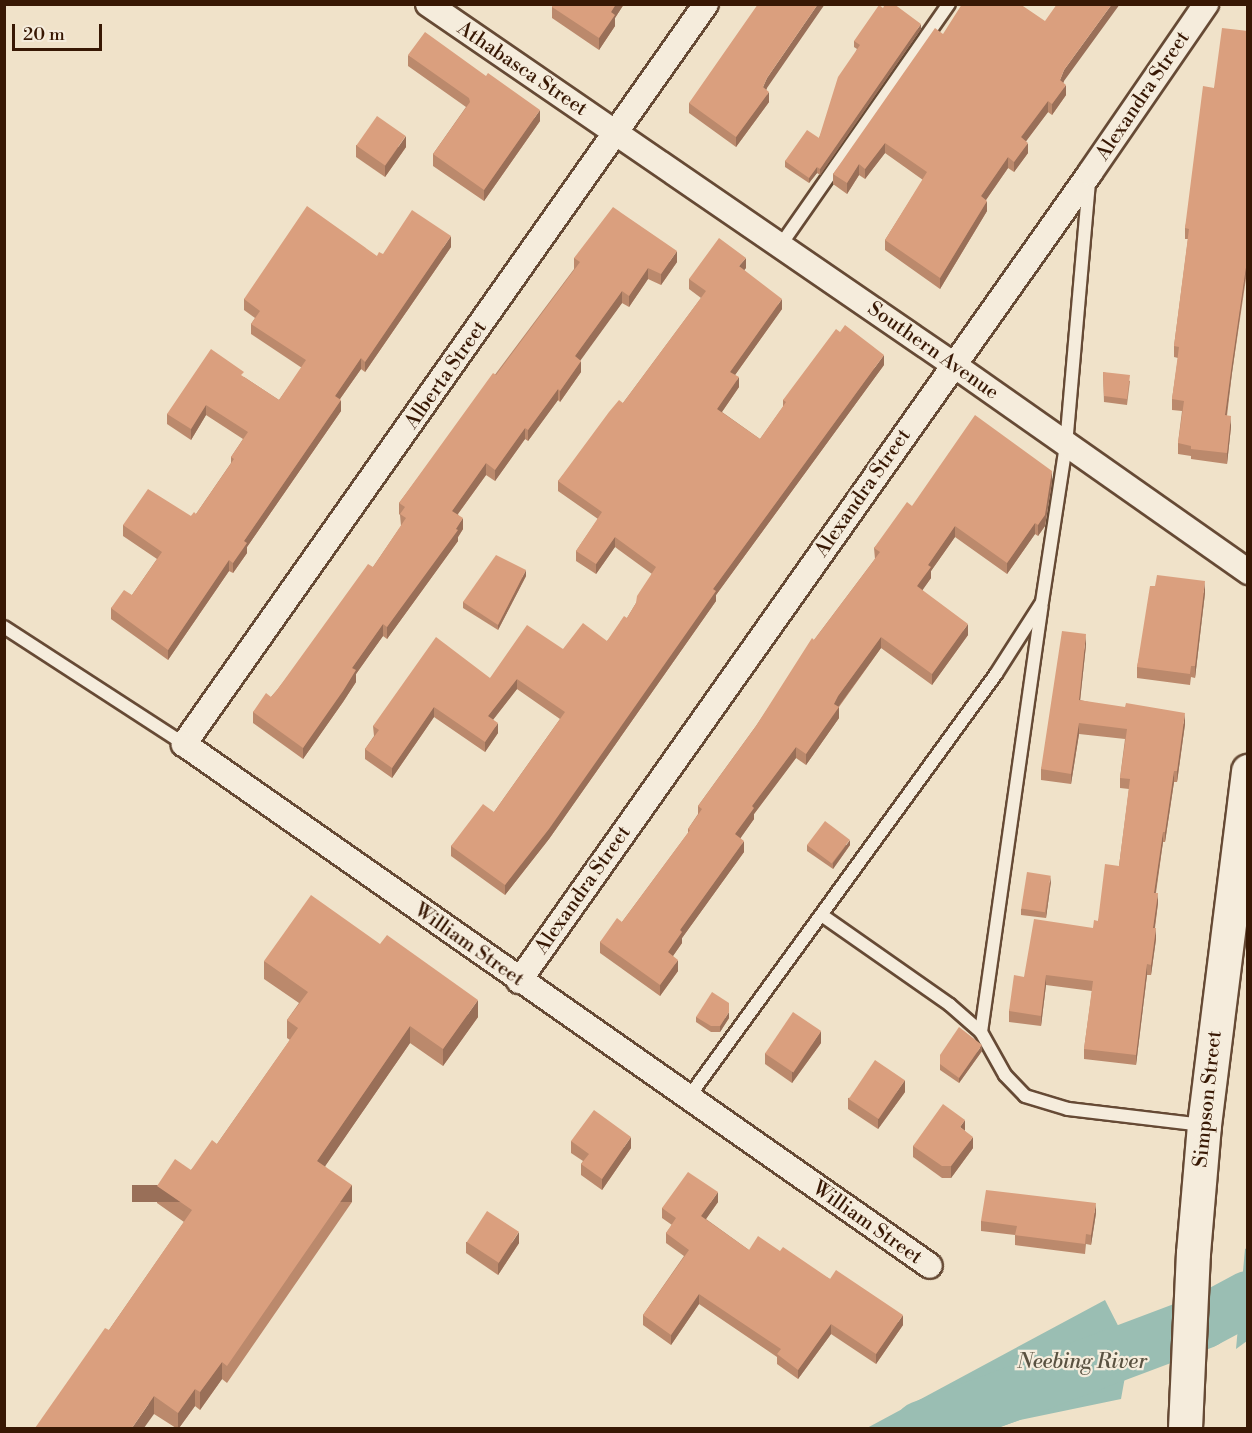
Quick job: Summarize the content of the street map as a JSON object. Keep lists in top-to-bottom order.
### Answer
{
  "streets": {
    "main road": ["Simpson Street"],
    "street": [
      "Athabasca Street",
      "Alexandra Street",
      "Southern Avenue",
      "Alberta Street",
      "William Street"
    ]
  },
  "crossings": [
    ["Athabasca Street", "Southern Avenue"],
    ["Athabasca Street", "Alberta Street"],
    ["Alexandra Street", "Southern Avenue"],
    ["Alexandra Street", "William Street"],
    ["Southern Avenue", "Alberta Street"],
    ["Alberta Street", "William Street"]
  ],
  "water": ["Neebing River"],
  "scale_bar": "20 m"
}
